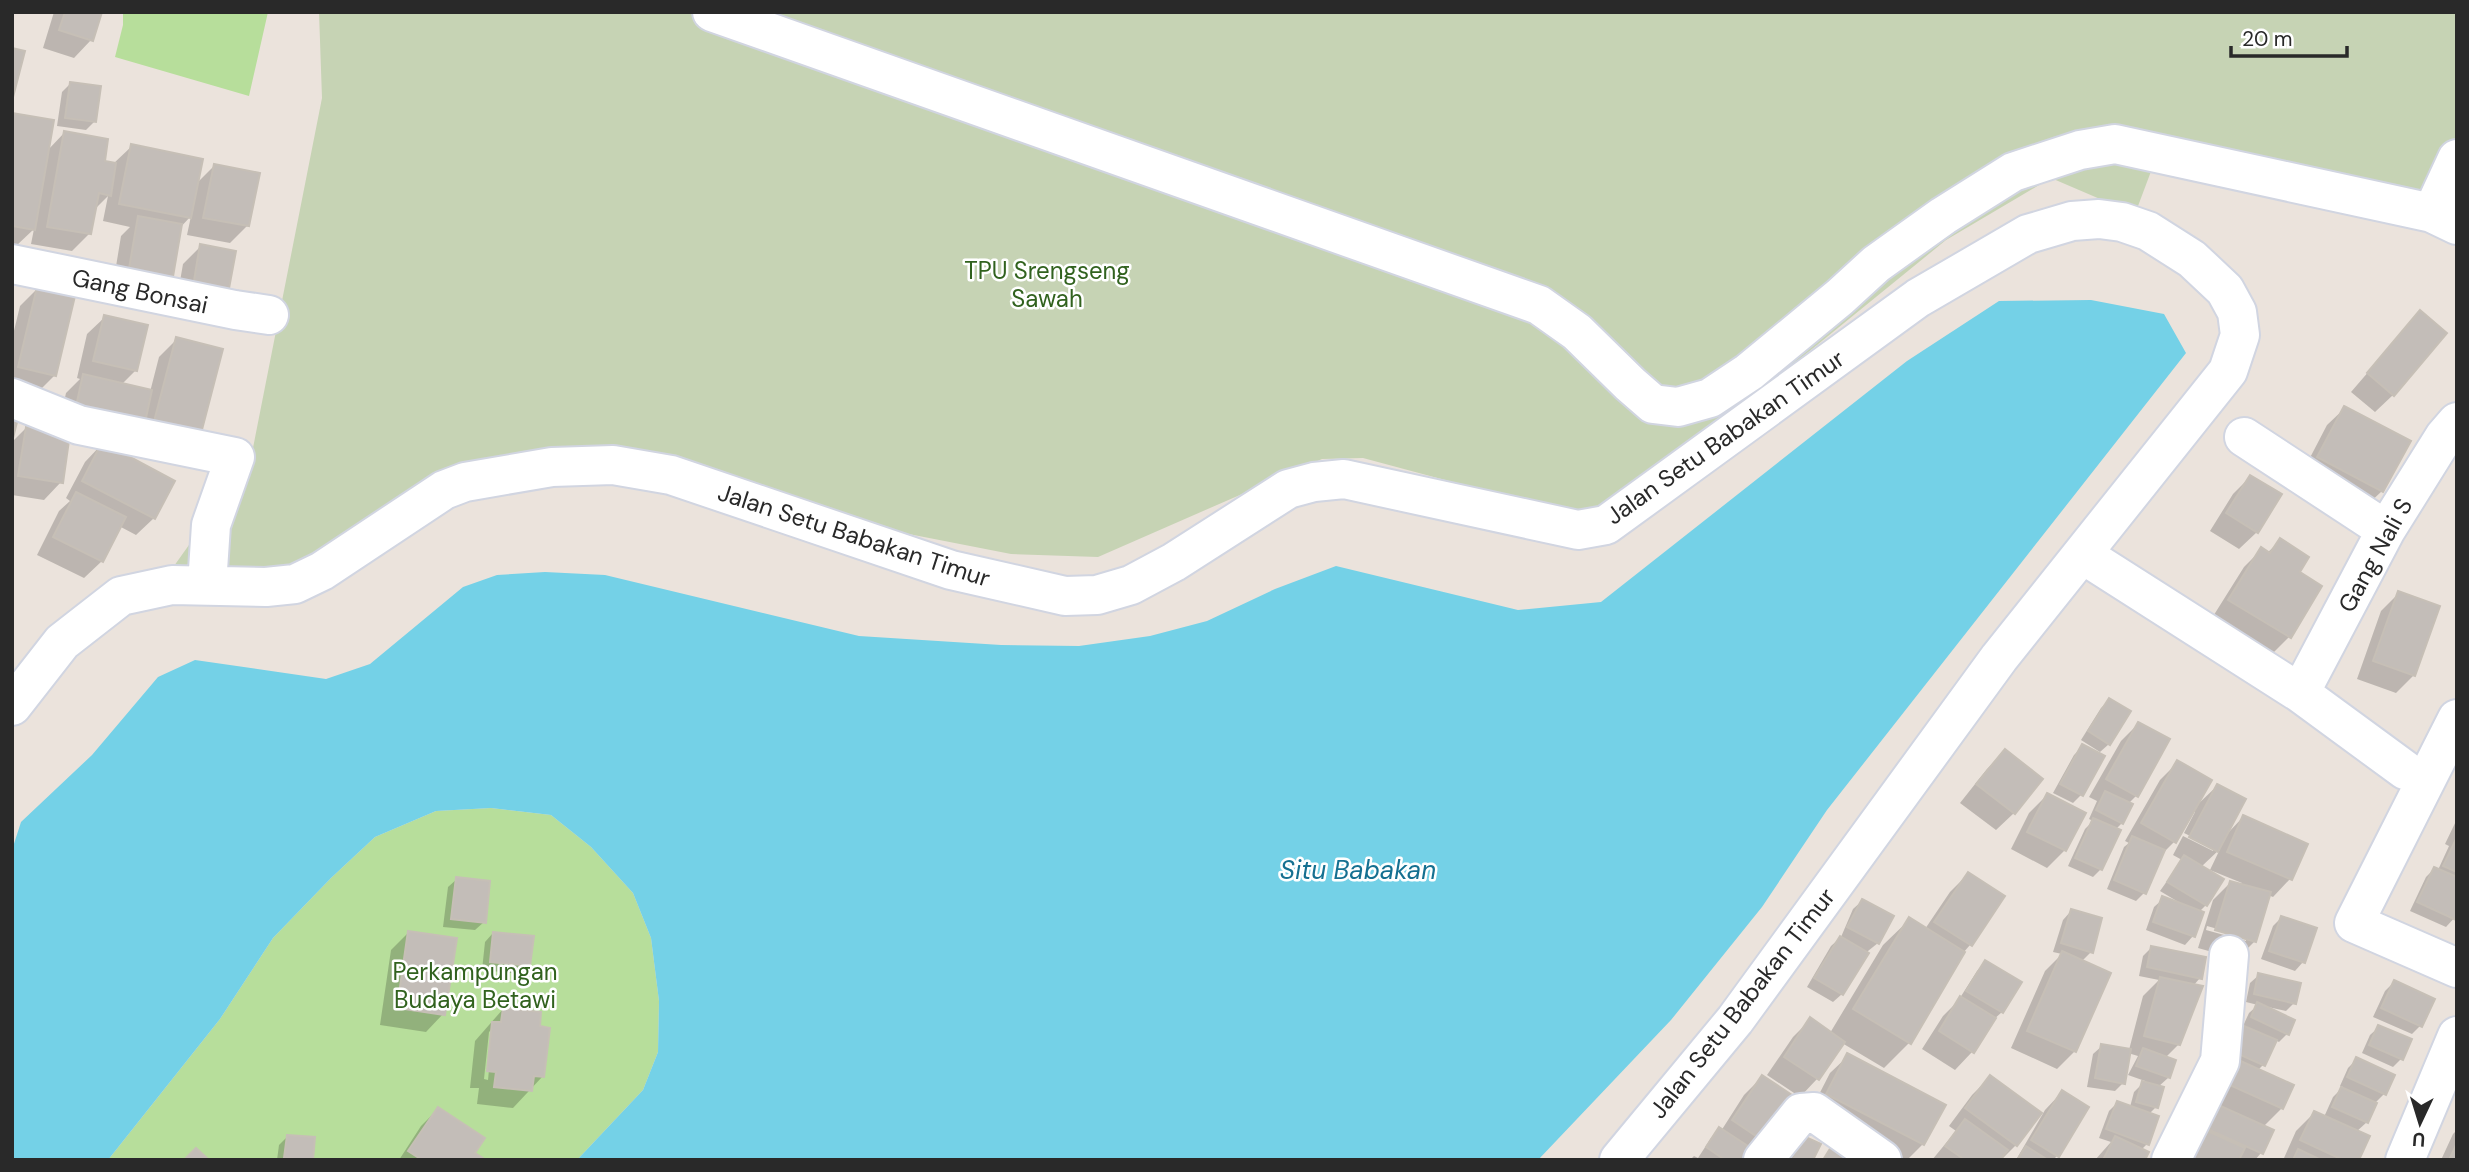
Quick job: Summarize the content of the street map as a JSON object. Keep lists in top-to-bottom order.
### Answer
{
  "streets": {
    "street": ["Gang Bonsai", "Jalan Setu Babakan Timur", "Gang Nali S"]
  },
  "water": ["Situ Babakan"],
  "parks": ["TPU Srengseng Sawah", "Perkampungan Budaya Betawi"],
  "scale_bar": "20 m",
  "north": "bottom"
}
